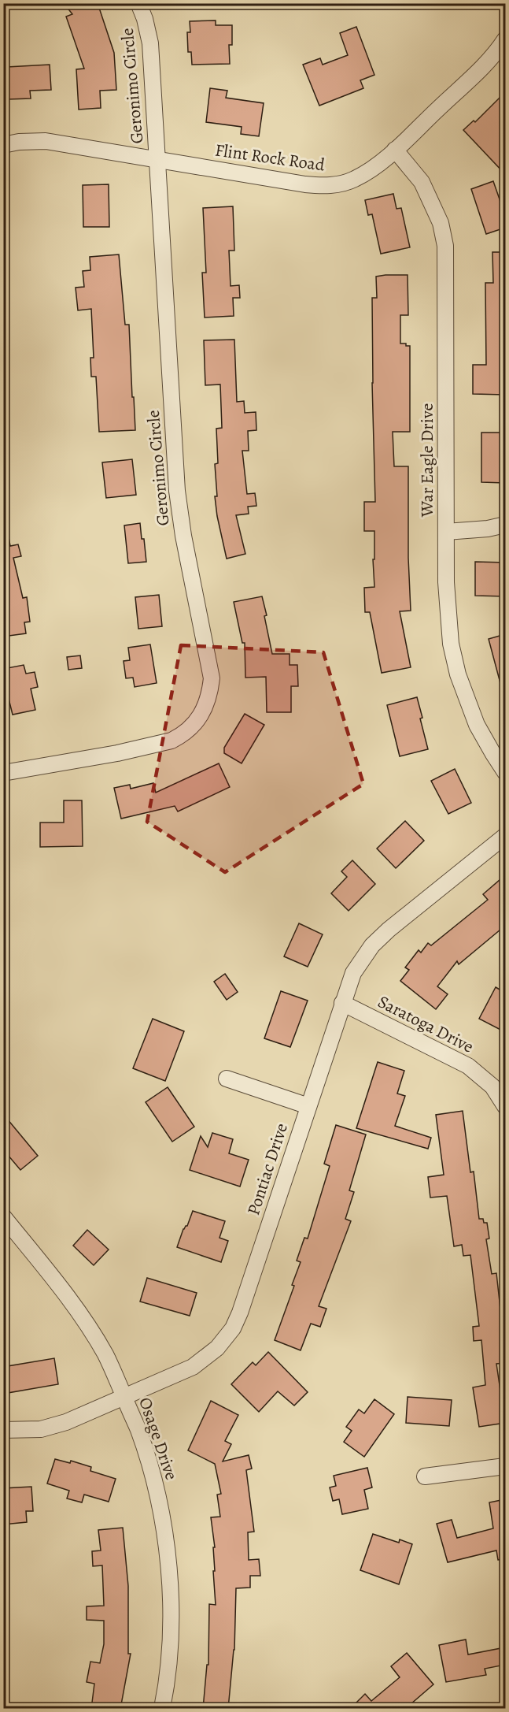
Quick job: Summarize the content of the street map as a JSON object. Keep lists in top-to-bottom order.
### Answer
{
  "streets": {
    "street": [
      "Geronimo Circle",
      "Flint Rock Road",
      "War Eagle Drive",
      "Saratoga Drive",
      "Pontiac Drive",
      "Osage Drive"
    ]
  },
  "crossings": [
    ["Geronimo Circle", "Flint Rock Road"],
    ["Flint Rock Road", "War Eagle Drive"],
    ["Saratoga Drive", "Pontiac Drive"],
    ["Pontiac Drive", "Osage Drive"]
  ]
}
